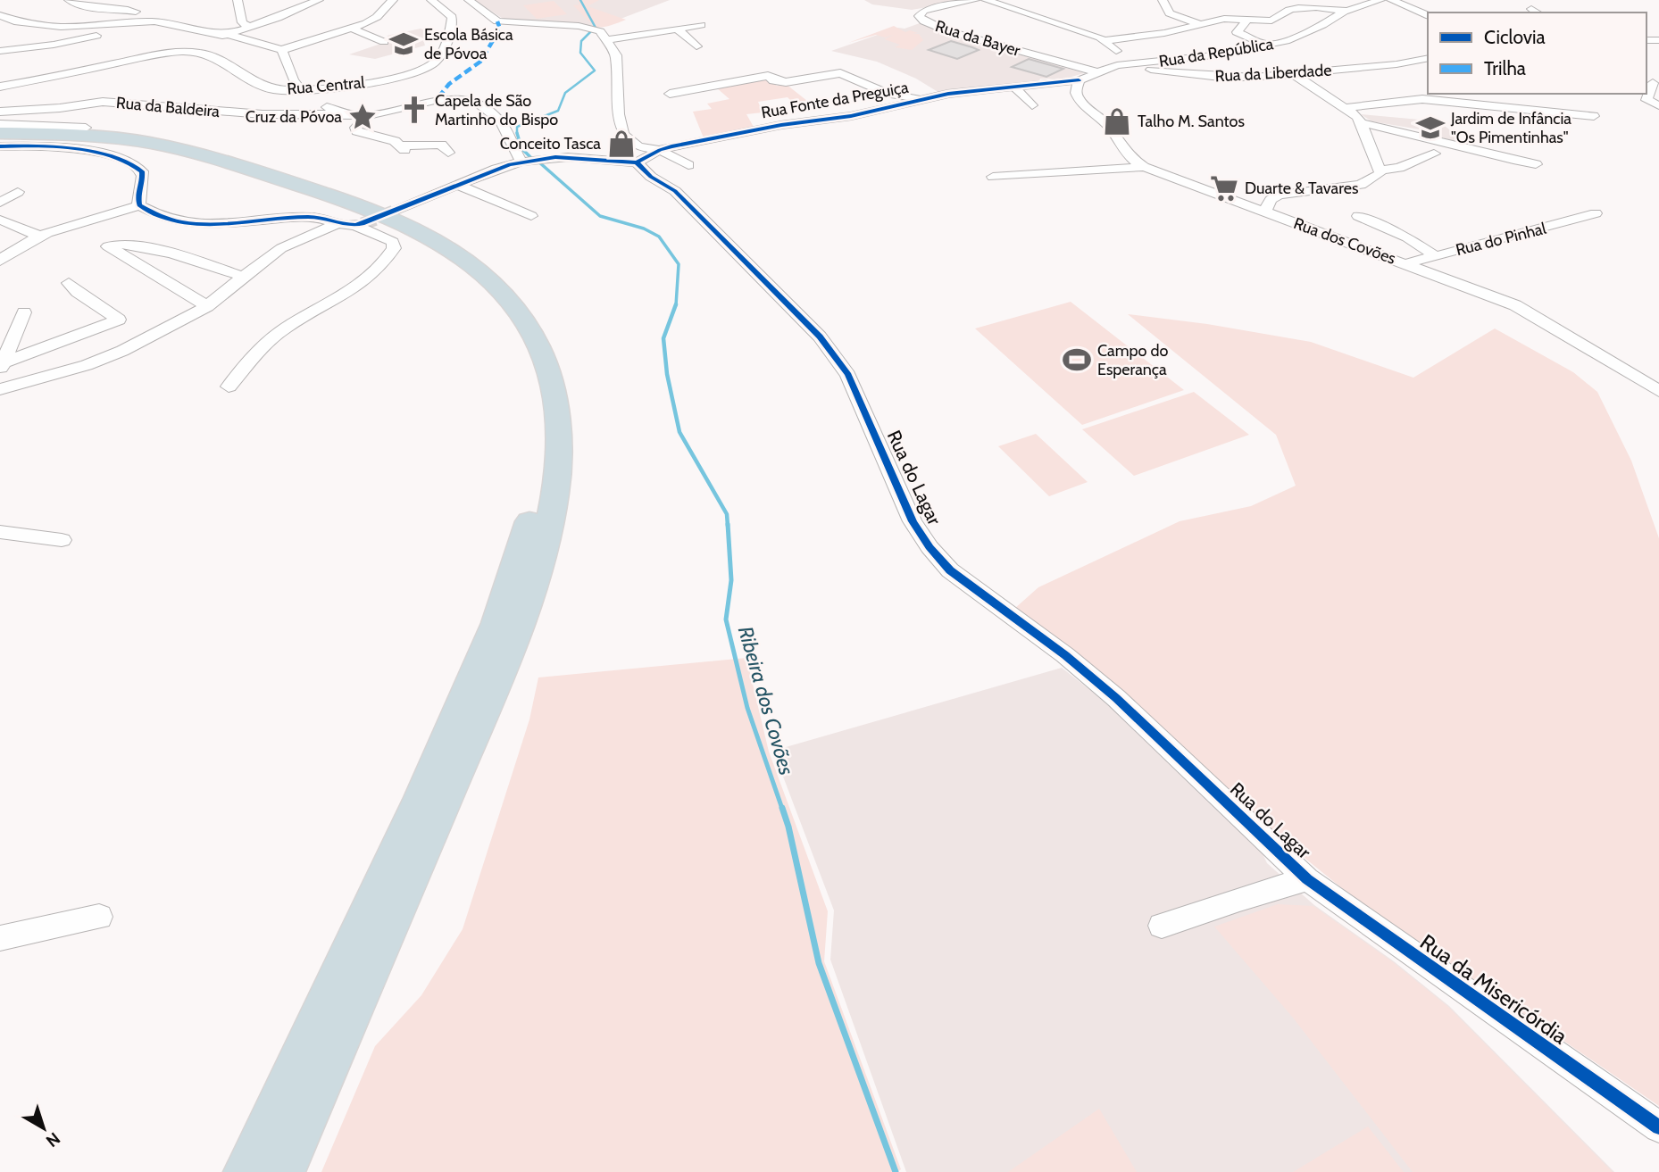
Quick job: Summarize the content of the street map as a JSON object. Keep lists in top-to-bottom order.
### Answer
{
  "streets": {
    "street": [
      "Rua da Bayer",
      "Rua da República",
      "Rua da Liberdade",
      "Rua Central",
      "Rua Fonte da Preguiça",
      "Rua da Baldeira",
      "Rua do Pinhal",
      "Rua dos Covões",
      "Rua do Lagar",
      "Rua da Misericórdia"
    ]
  },
  "crossings": [
    ["Rua da República", "Rua da Liberdade"],
    ["Rua Fonte da Preguiça", "Rua dos Covões"],
    ["Rua Fonte da Preguiça", "Rua do Lagar"],
    ["Rua do Pinhal", "Rua dos Covões"],
    ["Rua do Lagar", "Rua da Misericórdia"]
  ],
  "water": ["Ribeira dos Covões"],
  "places": {
    "school or university": ["Escola Básica de Póvoa", "Jardim de Infância \"Os Pimentinhas\""],
    "church": ["Capela de São Martinho do Bispo"],
    "place": ["Cruz da Póvoa"],
    "shop": ["Talho M. Santos", "Conceito Tasca"],
    "supermarket": ["Duarte & Tavares"],
    "sports": ["Campo do Esperança"]
  },
  "legend": ["Ciclovia", "Trilha"],
  "north": "bottom right"
}
